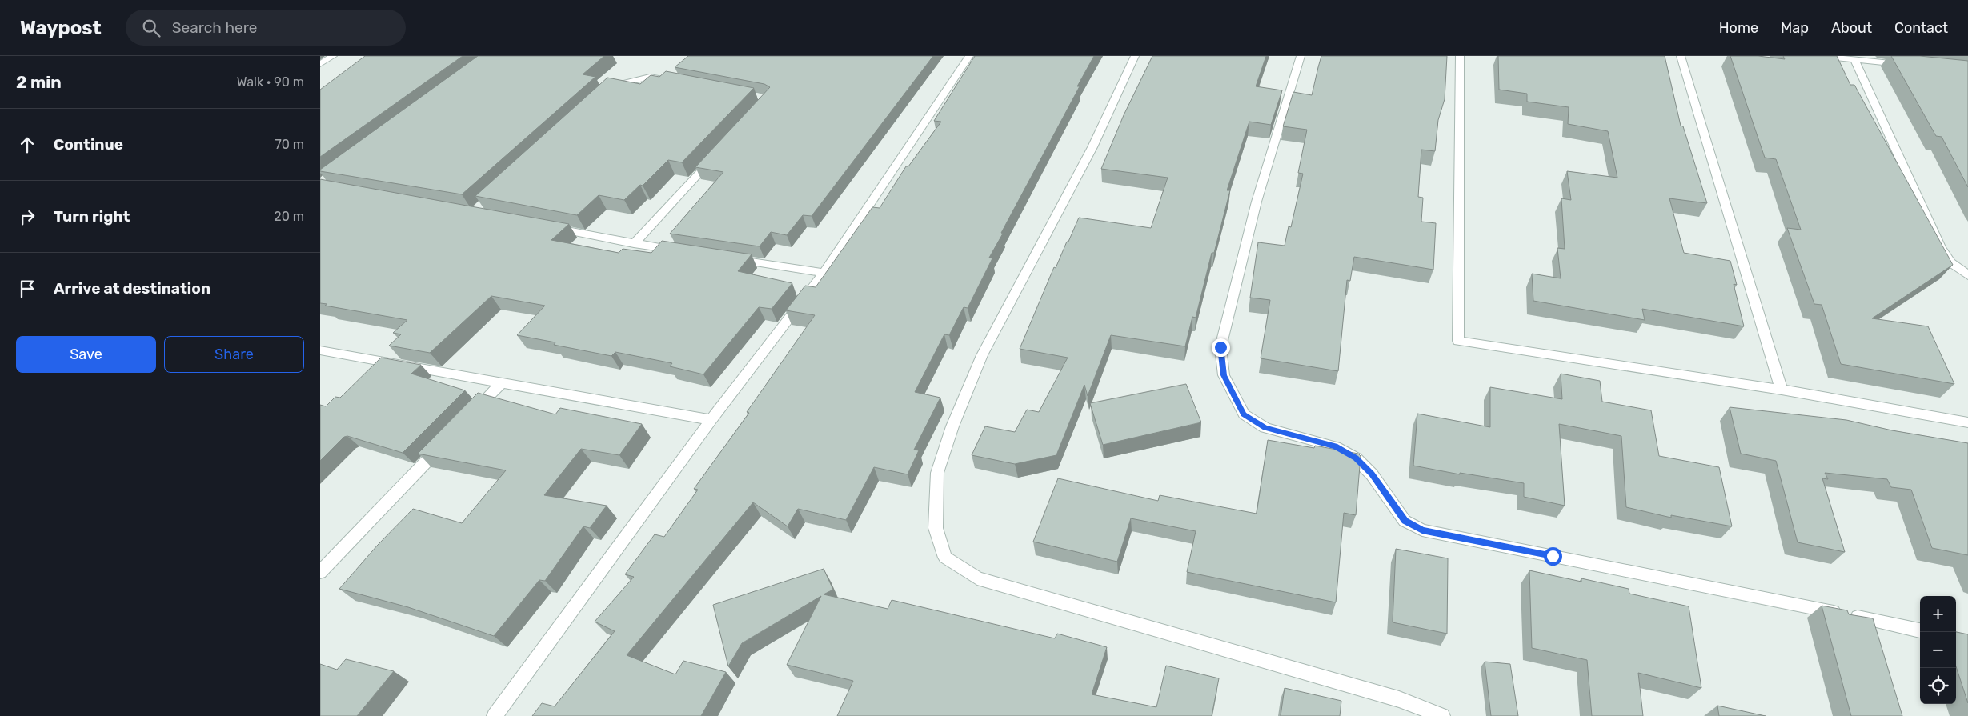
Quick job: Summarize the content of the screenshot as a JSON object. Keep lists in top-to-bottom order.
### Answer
{
  "page": {
    "header": "Waypost",
    "search": "Search here",
    "nav": [
      "Home",
      "Map",
      "About",
      "Contact"
    ],
    "heading": ["2 min", "Walk · 90 m"],
    "list": [
      ["Continue", "70 m"],
      ["Turn right", "20 m"],
      "Arrive at destination"
    ],
    "buttons": ["Save", "Share"],
    "map_buttons": ["+", "−"]
  }
}
